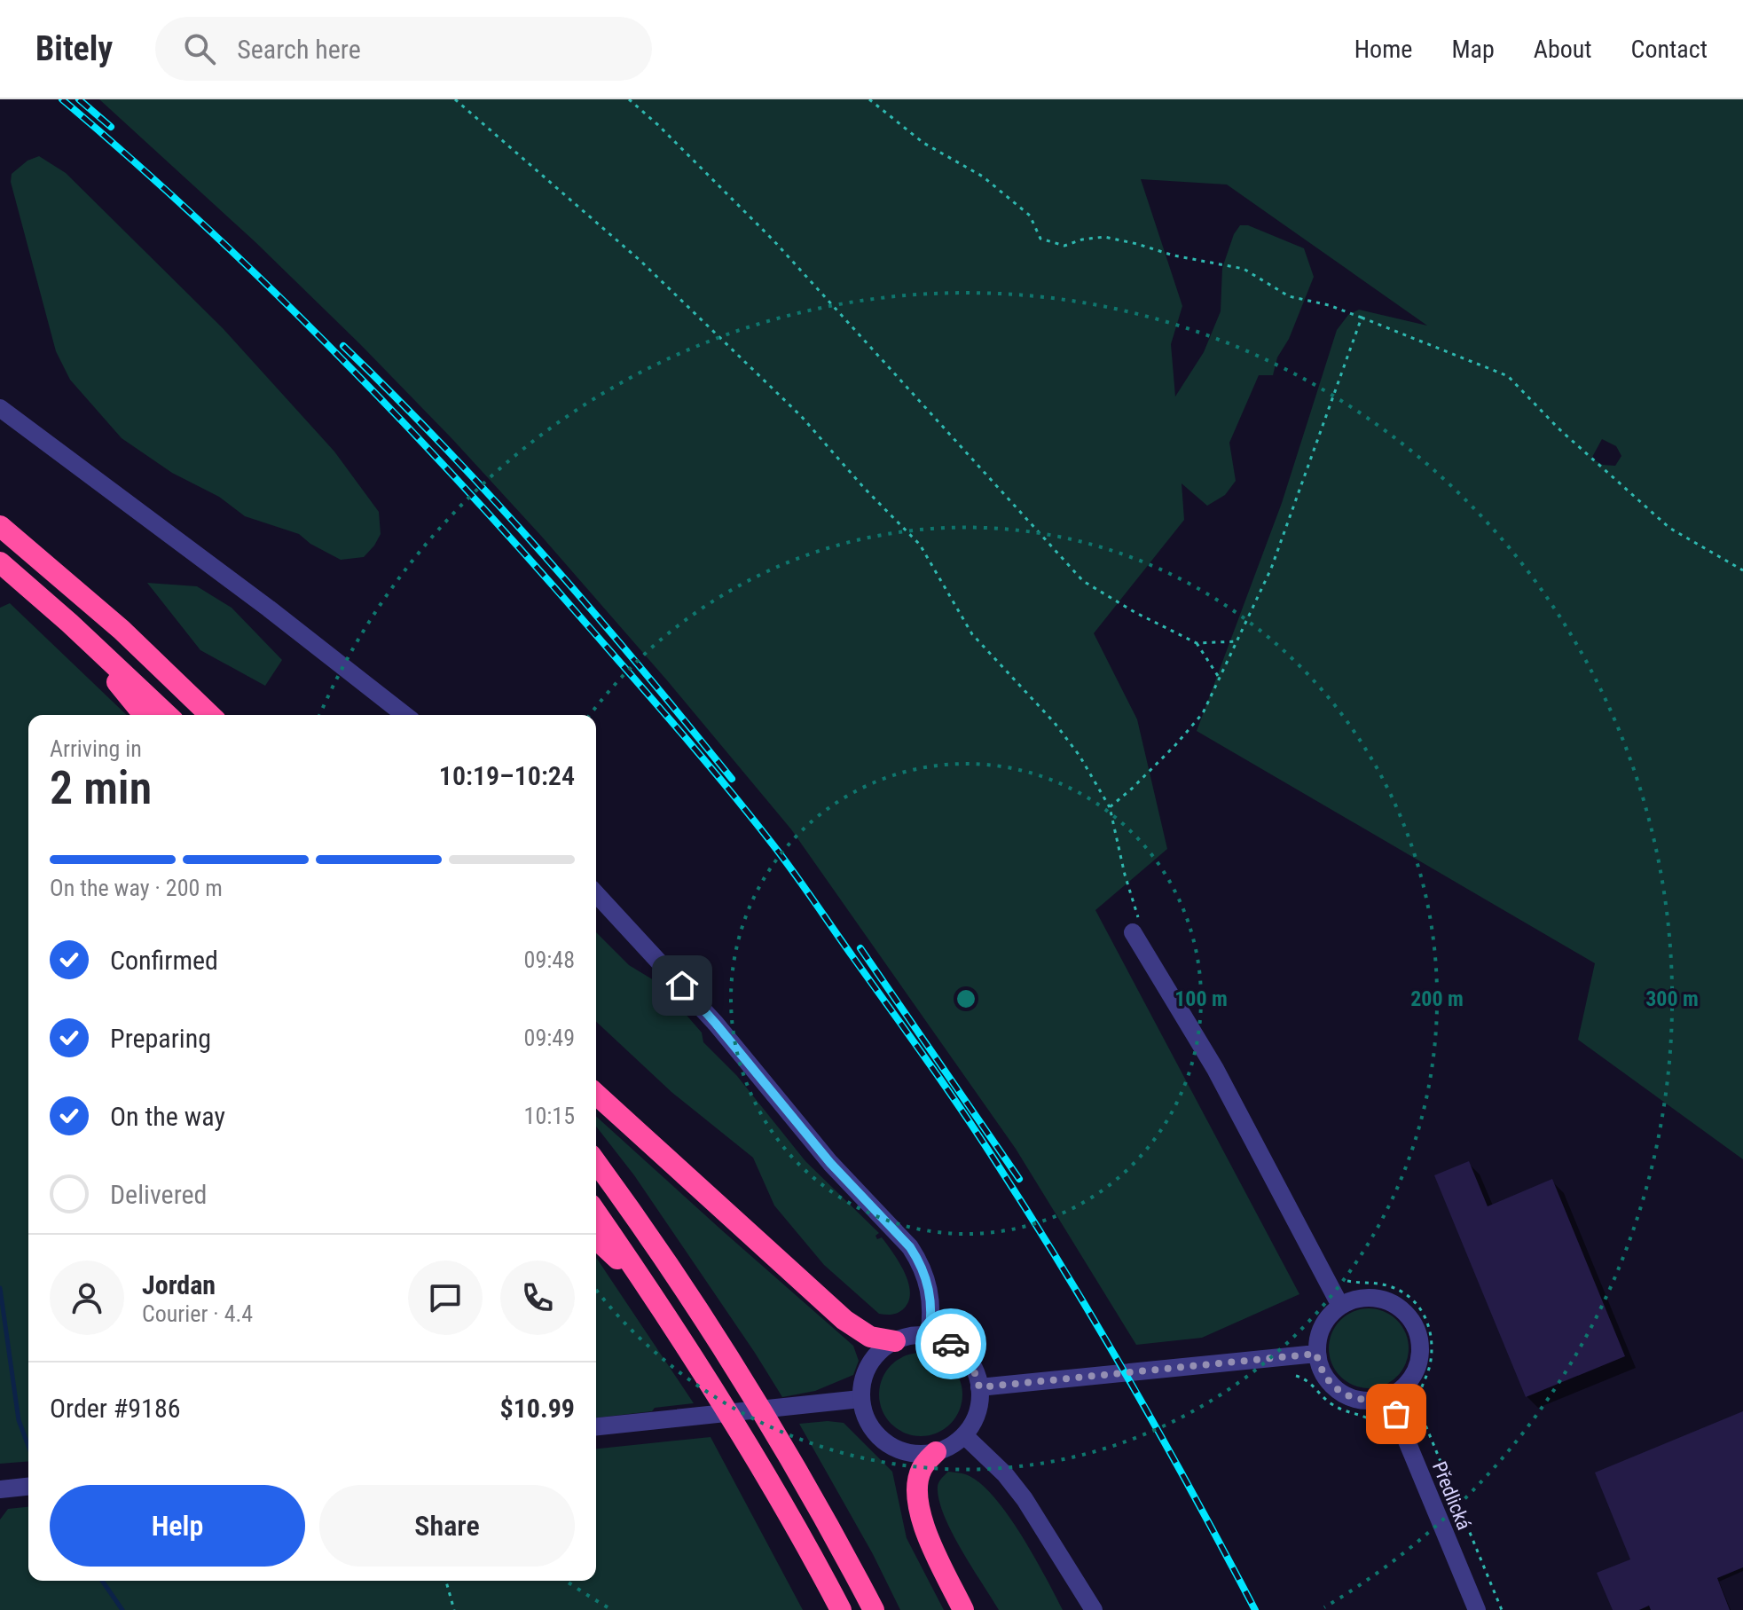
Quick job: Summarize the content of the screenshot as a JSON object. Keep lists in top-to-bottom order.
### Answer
{
  "streets": {
    "street": ["Předlická"]
  },
  "page": {
    "header": "Bitely",
    "search": "Search here",
    "nav": [
      "Home",
      "Map",
      "About",
      "Contact"
    ],
    "heading": ["2 min", "Arriving in", "10:19–10:24"],
    "panel": [
      "Jordan",
      "Courier · 4.4",
      "Order #9186",
      "$10.99"
    ],
    "bar": "On the way · 200 m",
    "list": [
      ["Confirmed", "09:48"],
      ["Preparing", "09:49"],
      ["On the way", "10:15"],
      "Delivered"
    ],
    "buttons": ["Help", "Share"]
  },
  "rings": ["100 m", "200 m", "300 m"]
}
